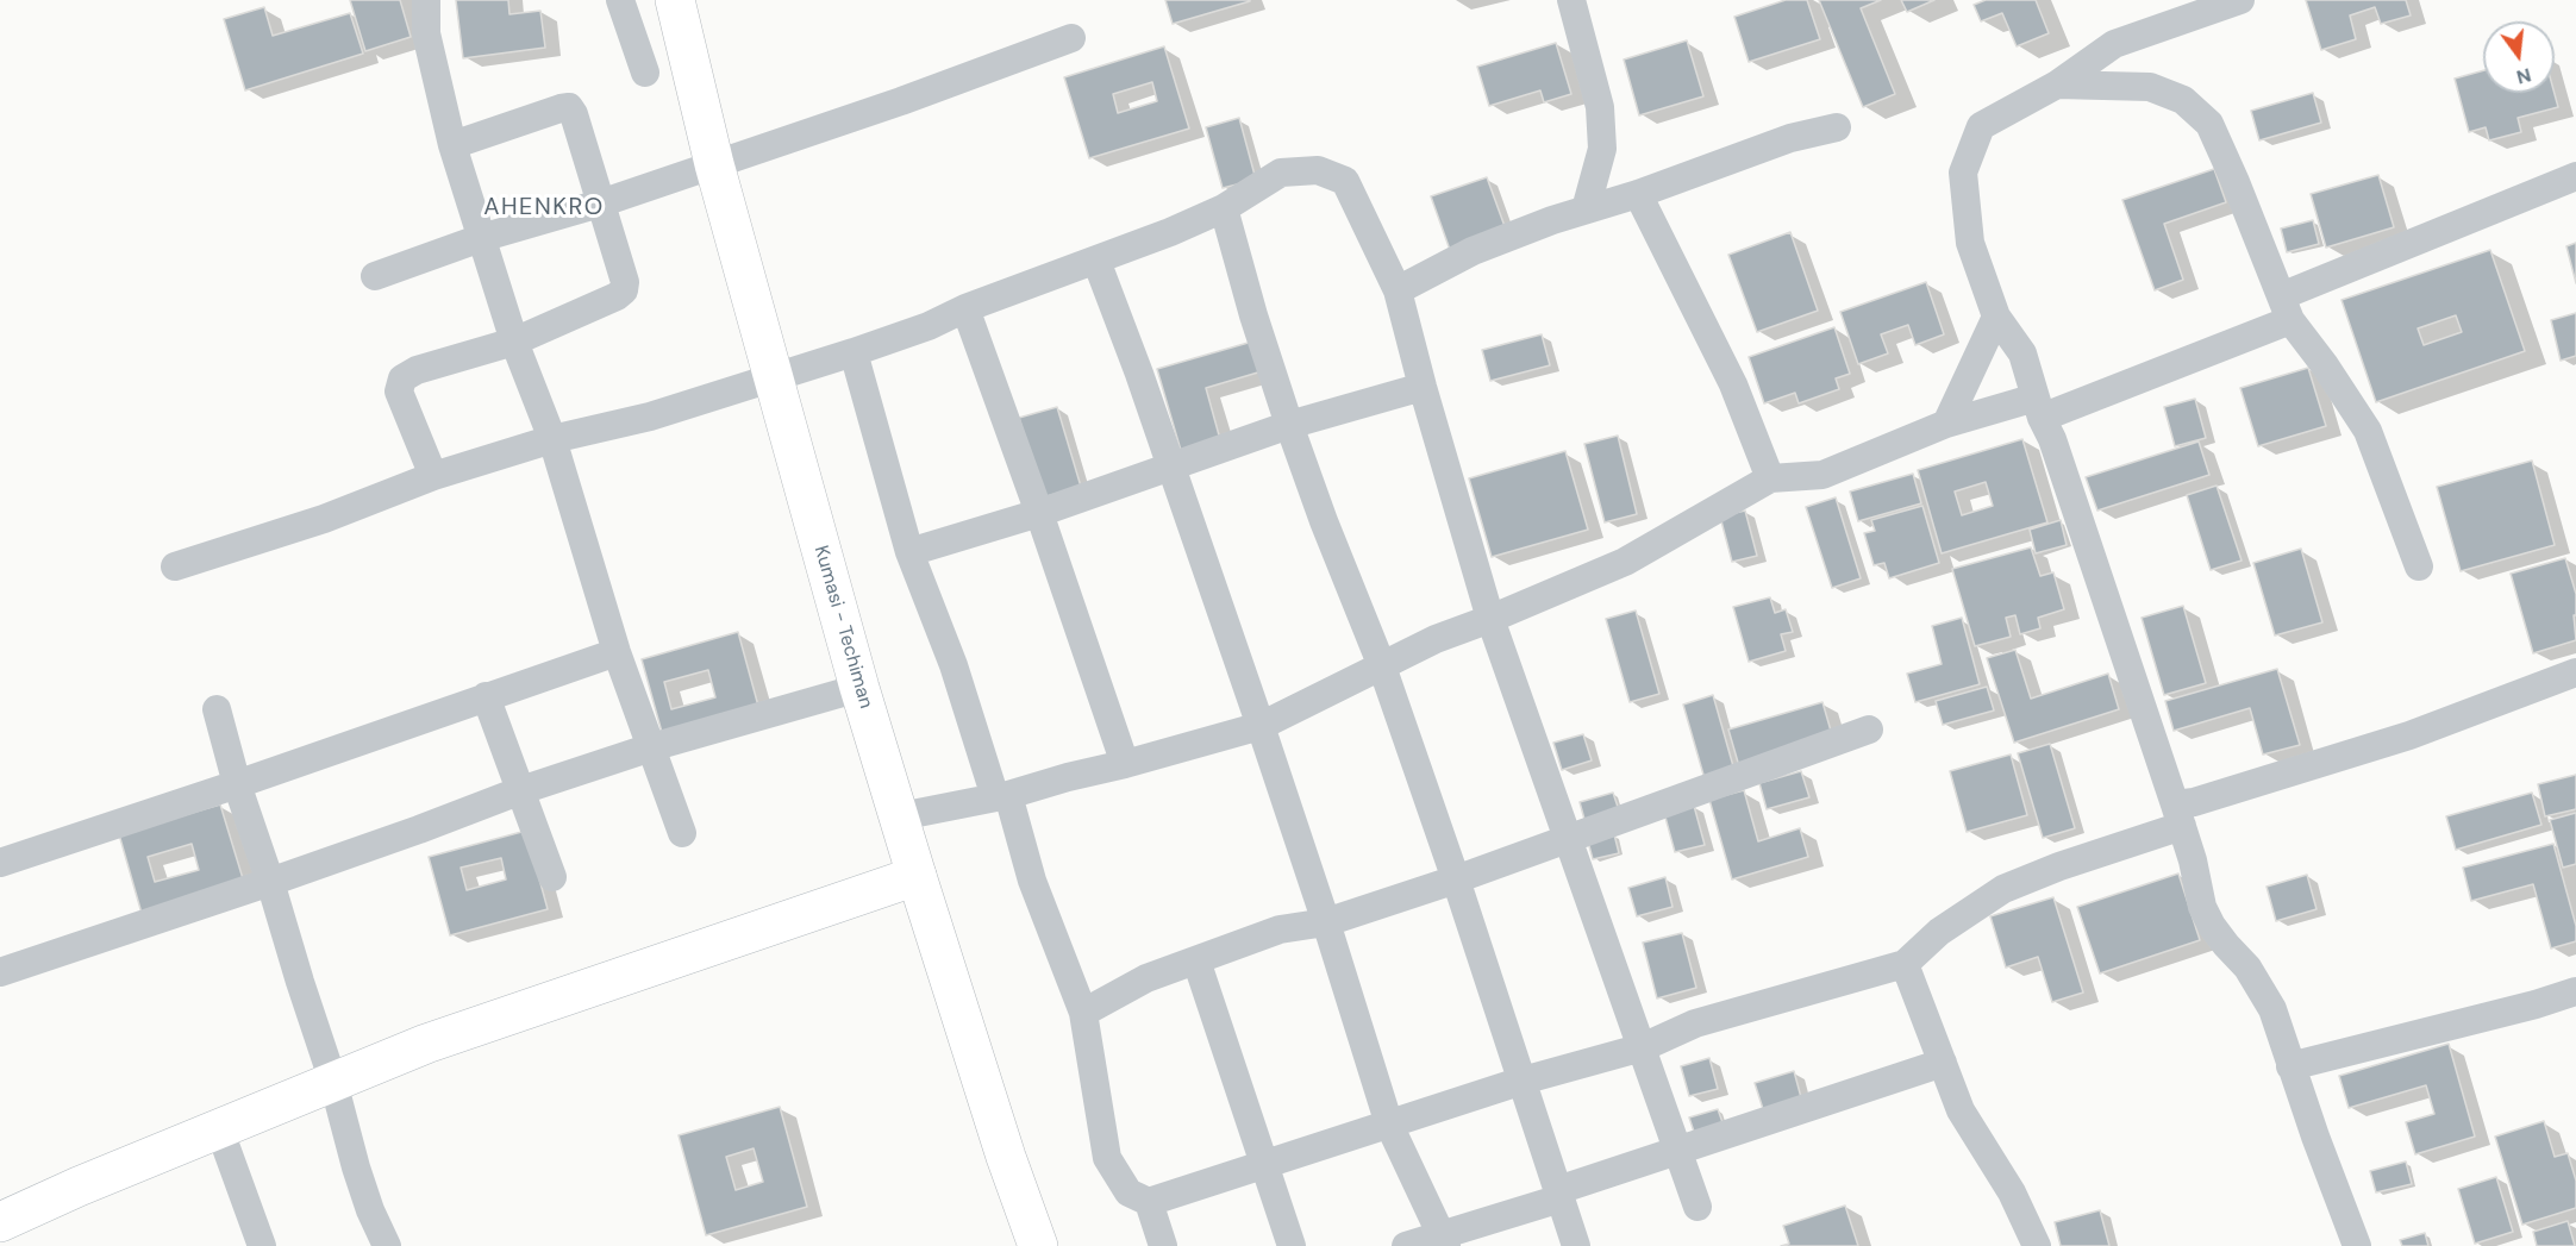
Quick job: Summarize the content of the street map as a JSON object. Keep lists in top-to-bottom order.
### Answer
{
  "streets": {
    "main road": ["Kumasi - Techiman"]
  },
  "districts": ["AHENKRO"],
  "north": "bottom"
}
